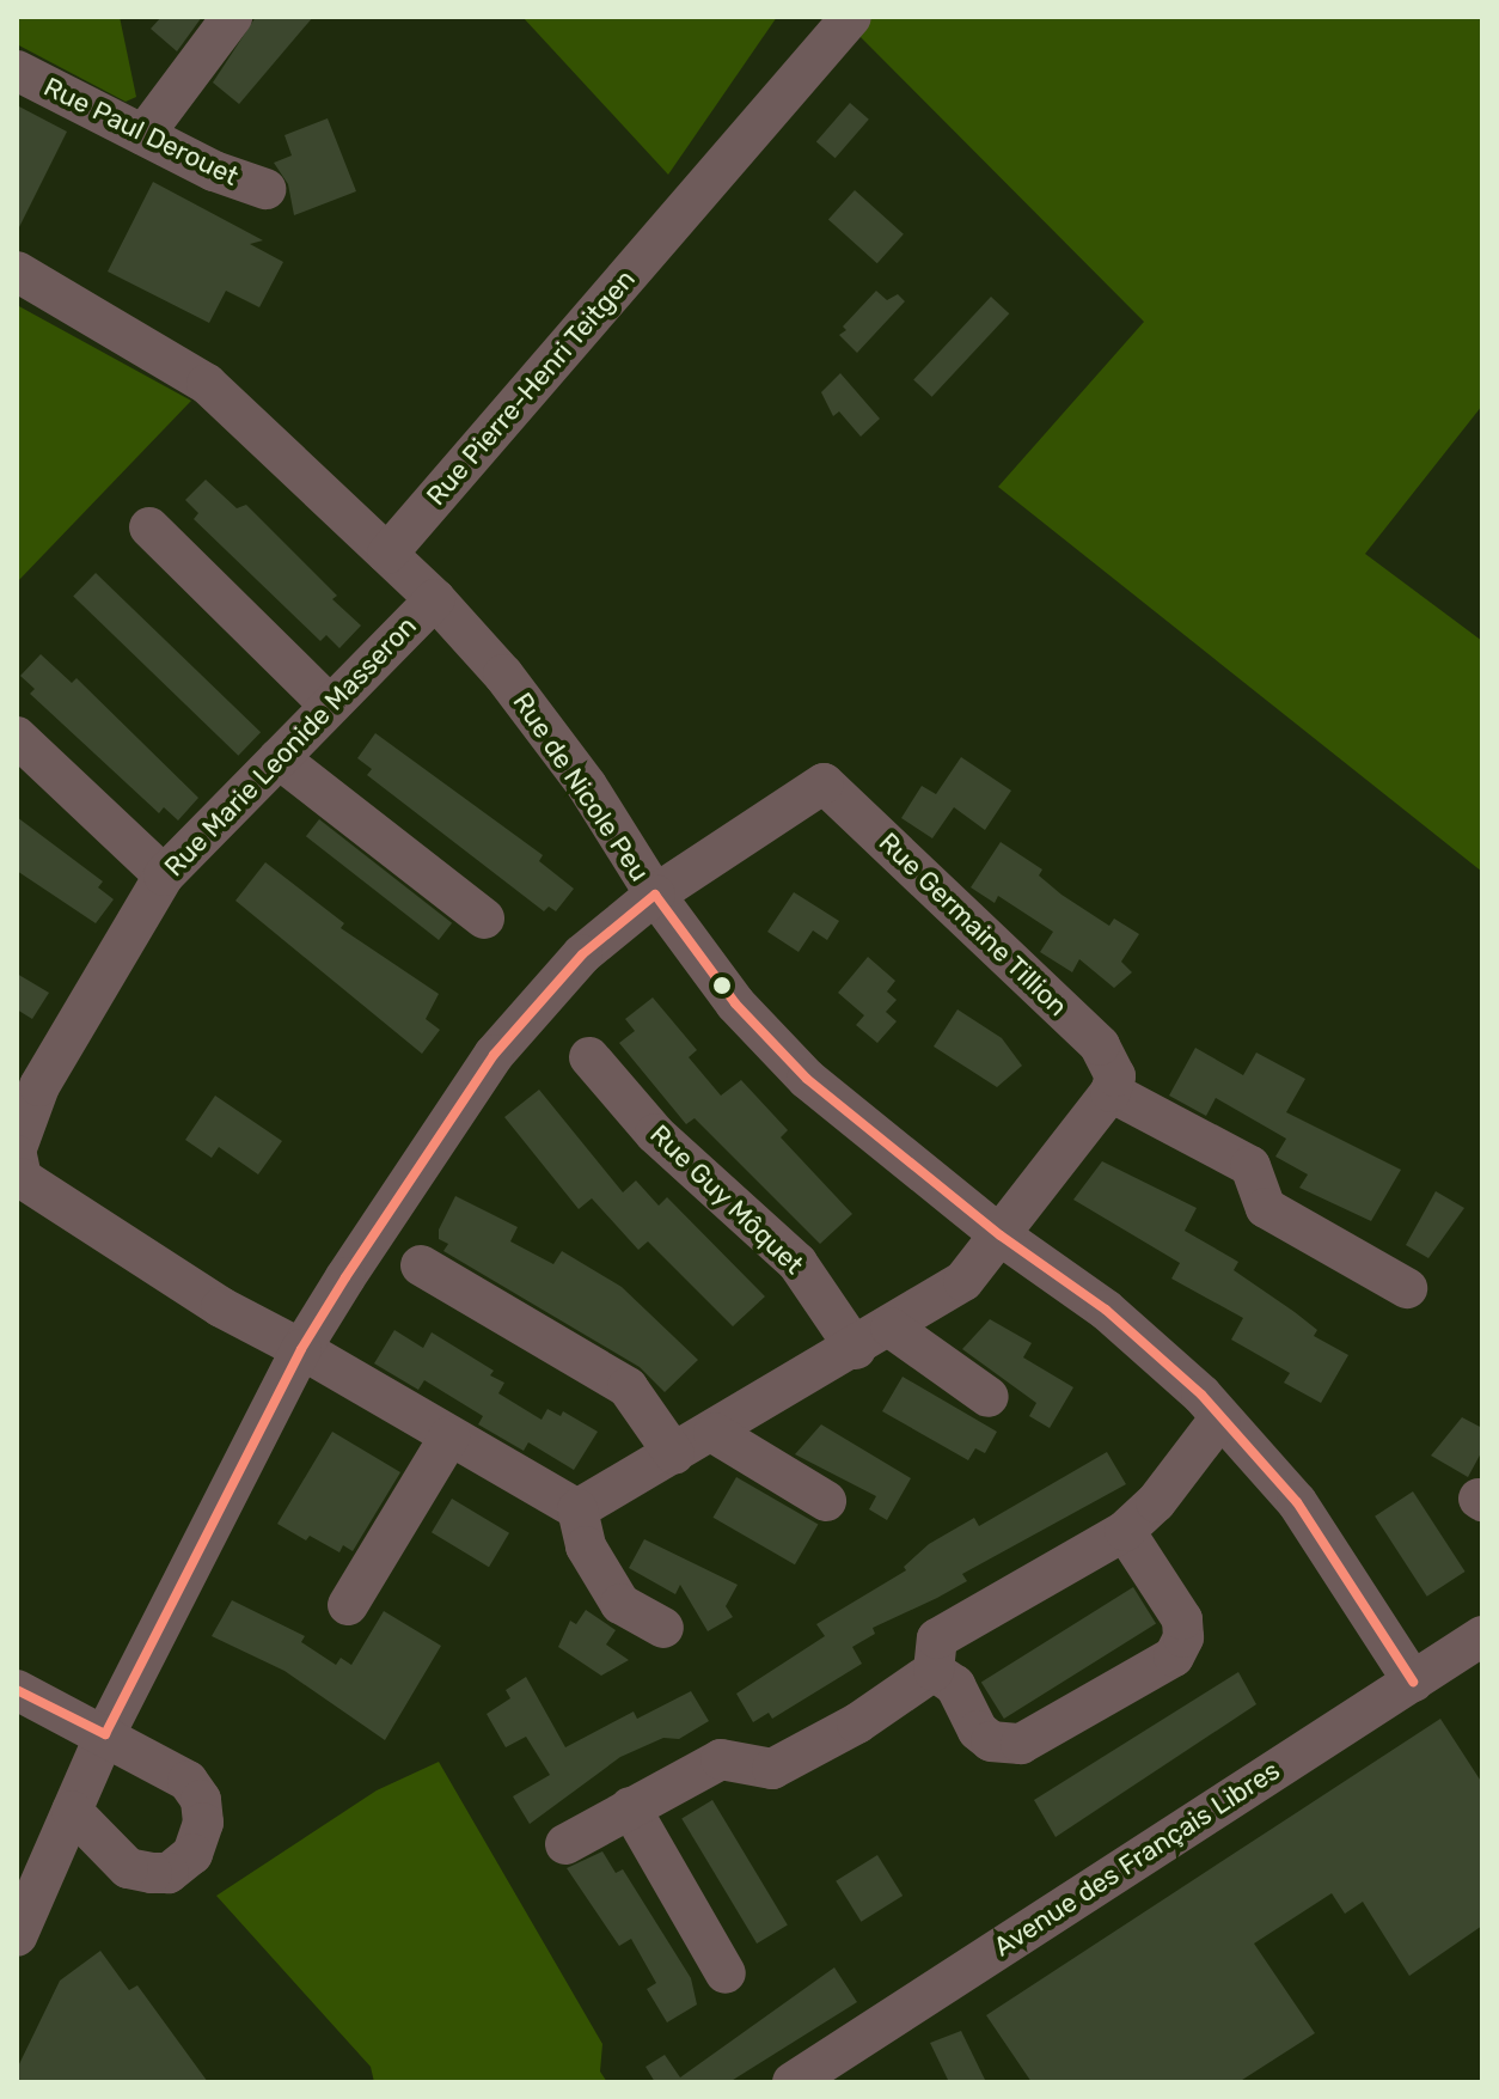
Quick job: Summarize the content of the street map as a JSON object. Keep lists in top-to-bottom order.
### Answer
{
  "streets": {
    "street": [
      "Rue Paul Derouet",
      "Rue Pierre-Henri Teitgen",
      "Rue Marie Leonide Masseron",
      "Rue de Nicole Peu",
      "Rue Germaine Tillion",
      "Rue Guy Môquet",
      "Avenue des Français Libres"
    ]
  },
  "crossings": [
    ["Rue Pierre-Henri Teitgen", "Rue de Nicole Peu"],
    ["Rue Marie Leonide Masseron", "Rue de Nicole Peu"],
    ["Rue de Nicole Peu", "Rue Germaine Tillion"],
    ["Rue de Nicole Peu", "Avenue des Français Libres"]
  ]
}
